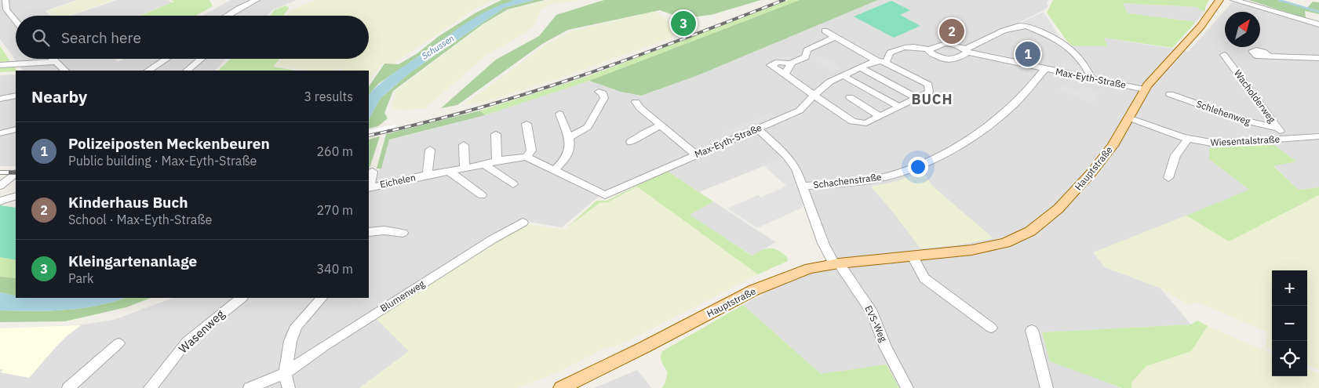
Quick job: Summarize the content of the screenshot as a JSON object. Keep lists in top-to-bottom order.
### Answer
{
  "streets": {
    "main road": ["Hauptstraße"],
    "street": [
      "Max-Eyth-Straße",
      "Wacholderweg",
      "Schlehenweg",
      "Wiesentalstraße",
      "Eichelen",
      "Schachenstraße",
      "Blumenweg",
      "EVS-Weg",
      "Wasenweg"
    ]
  },
  "crossings": [
    ["Max-Eyth-Straße", "Hauptstraße"],
    ["Max-Eyth-Straße", "Schachenstraße"],
    ["Max-Eyth-Straße", "EVS-Weg"],
    ["Wacholderweg", "Schlehenweg"],
    ["Wacholderweg", "Wiesentalstraße"],
    ["Wiesentalstraße", "Hauptstraße"],
    ["Hauptstraße", "EVS-Weg"],
    ["Schachenstraße", "EVS-Weg"]
  ],
  "districts": ["BUCH"],
  "water": ["Schussen"],
  "north": "top right",
  "page": {
    "pins": ["3", "2", "1"],
    "search": "Search here",
    "heading": ["Nearby", "3 results"],
    "list": [
      {
        "mark": "1",
        "name": "Polizeiposten Meckenbeuren",
        "note": "Public building · Max-Eyth-Straße",
        "value": "260 m"
      },
      {
        "mark": "2",
        "name": "Kinderhaus Buch",
        "note": "School · Max-Eyth-Straße",
        "value": "270 m"
      },
      {
        "mark": "3",
        "name": "Kleingartenanlage",
        "note": "Park",
        "value": "340 m"
      }
    ],
    "map_buttons": ["+", "−"]
  }
}
